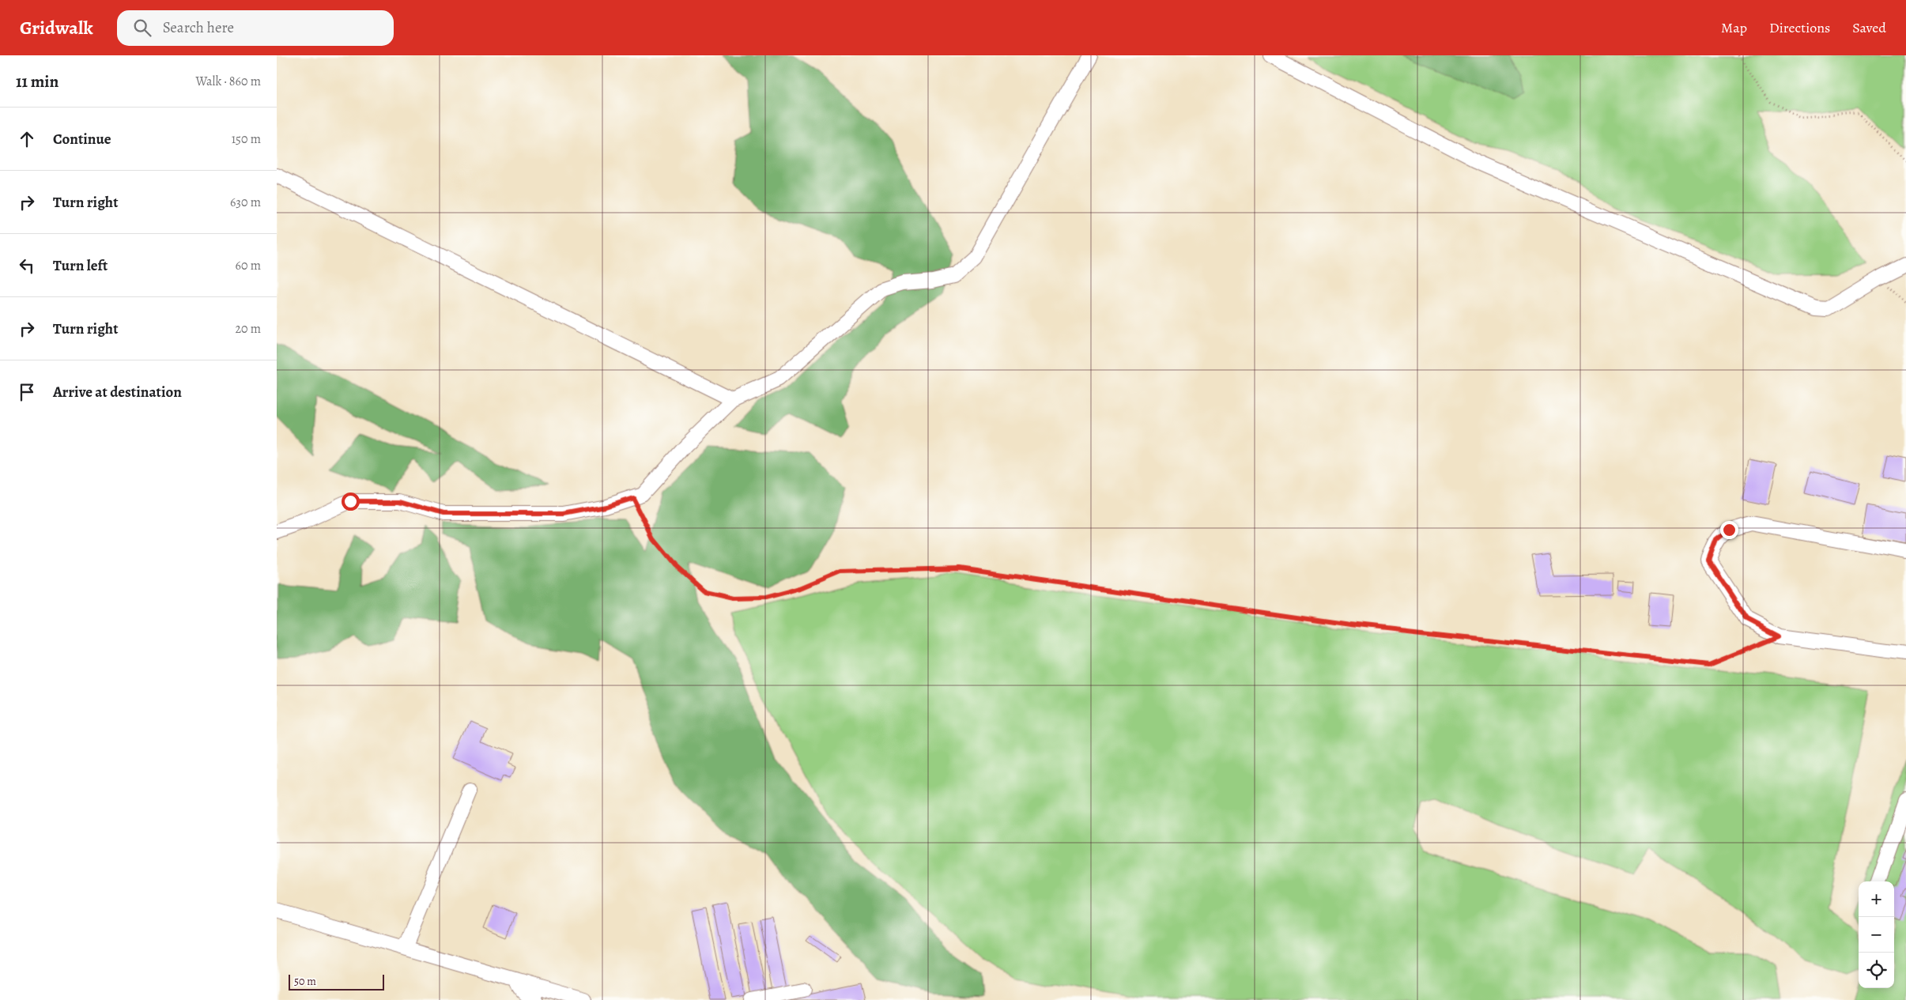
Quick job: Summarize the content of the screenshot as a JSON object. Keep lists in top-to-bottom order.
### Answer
{
  "scale_bar": "50 m",
  "page": {
    "header": "Gridwalk",
    "search": "Search here",
    "nav": ["Map", "Directions", "Saved"],
    "heading": ["11 min", "Walk · 860 m"],
    "list": [
      ["Continue", "150 m"],
      ["Turn right", "630 m"],
      ["Turn left", "60 m"],
      ["Turn right", "20 m"],
      "Arrive at destination"
    ],
    "map_buttons": ["+", "−"],
    "scale": "50 m"
  }
}
